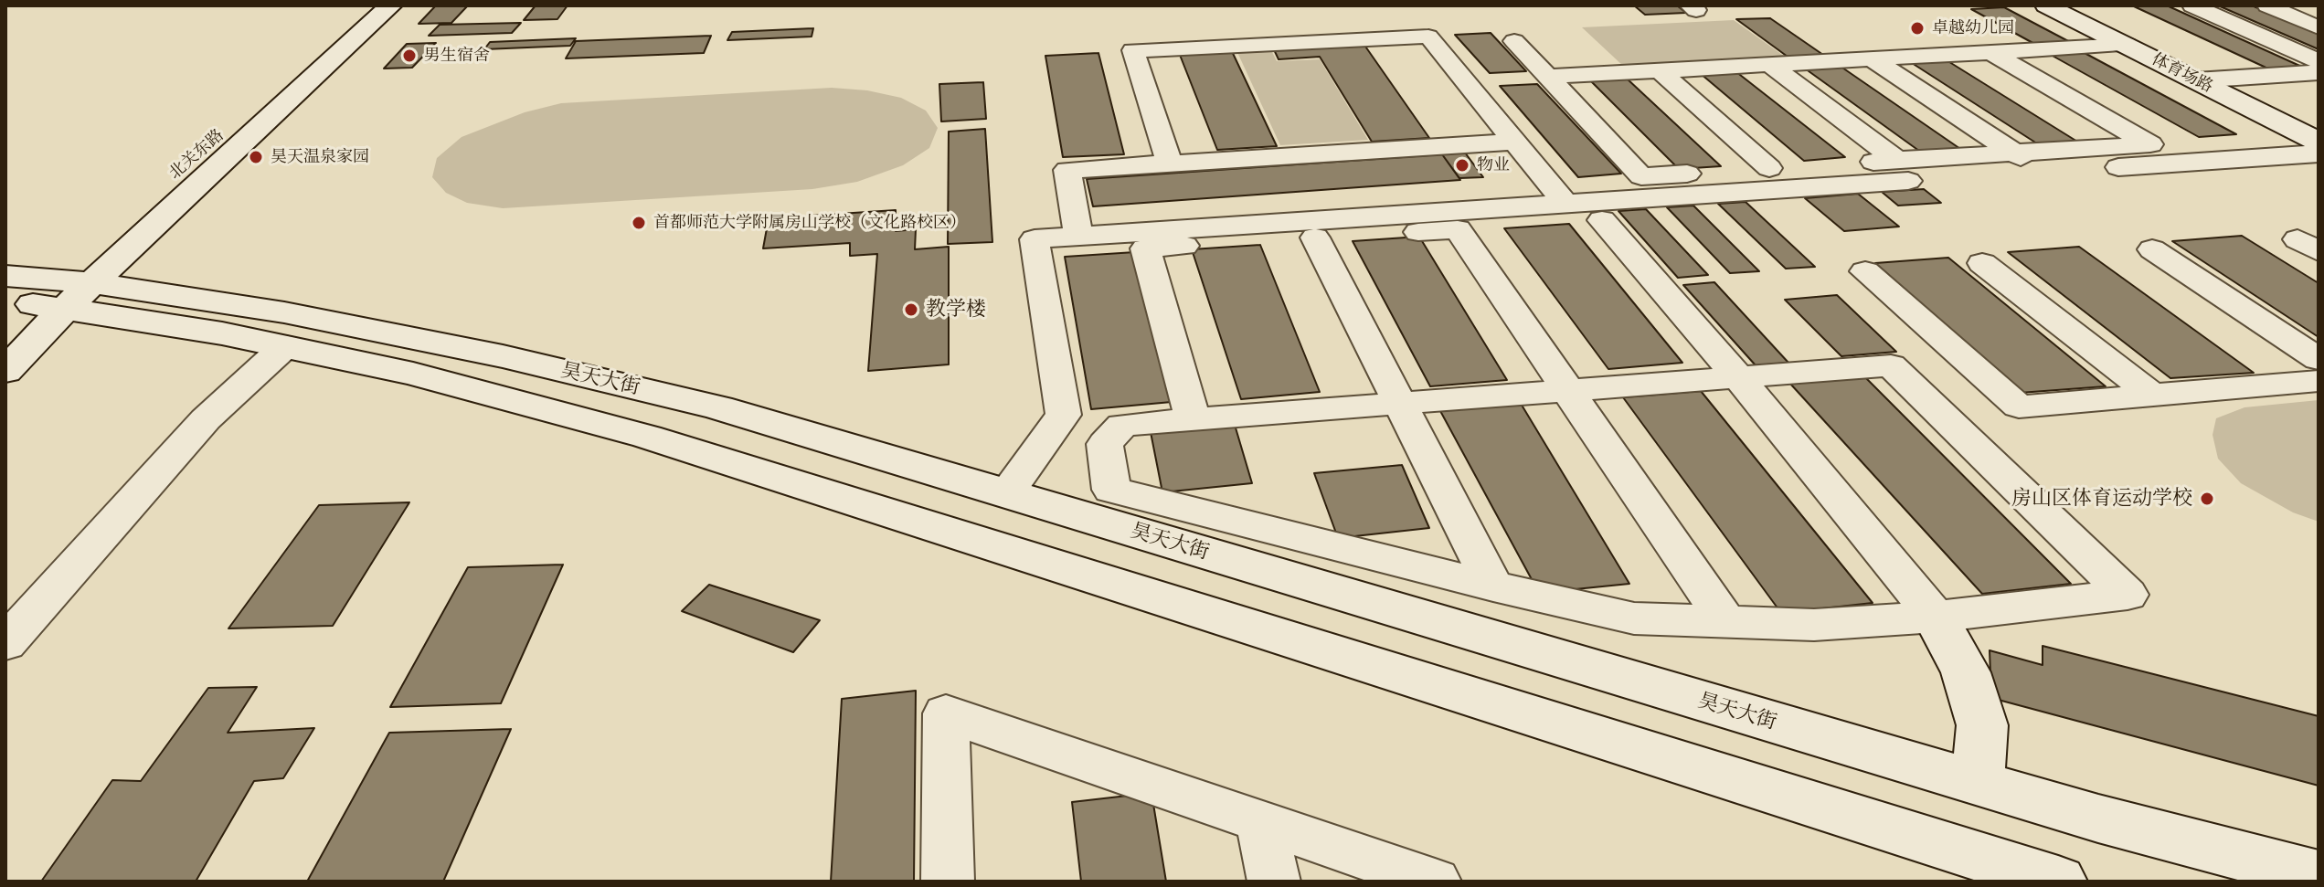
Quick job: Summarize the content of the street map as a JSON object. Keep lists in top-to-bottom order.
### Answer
{
  "streets": {
    "main road": ["体育场路", "北关东路", "昊天大街"]
  },
  "crossings": [
    ["北关东路", "昊天大街"]
  ],
  "places": [
    "卓越幼儿园",
    "男生宿舍",
    "昊天温泉家园",
    "物业",
    "首都师范大学附属房山学校（文化路校区）",
    "教学楼",
    "房山区体育运动学校"
  ]
}
